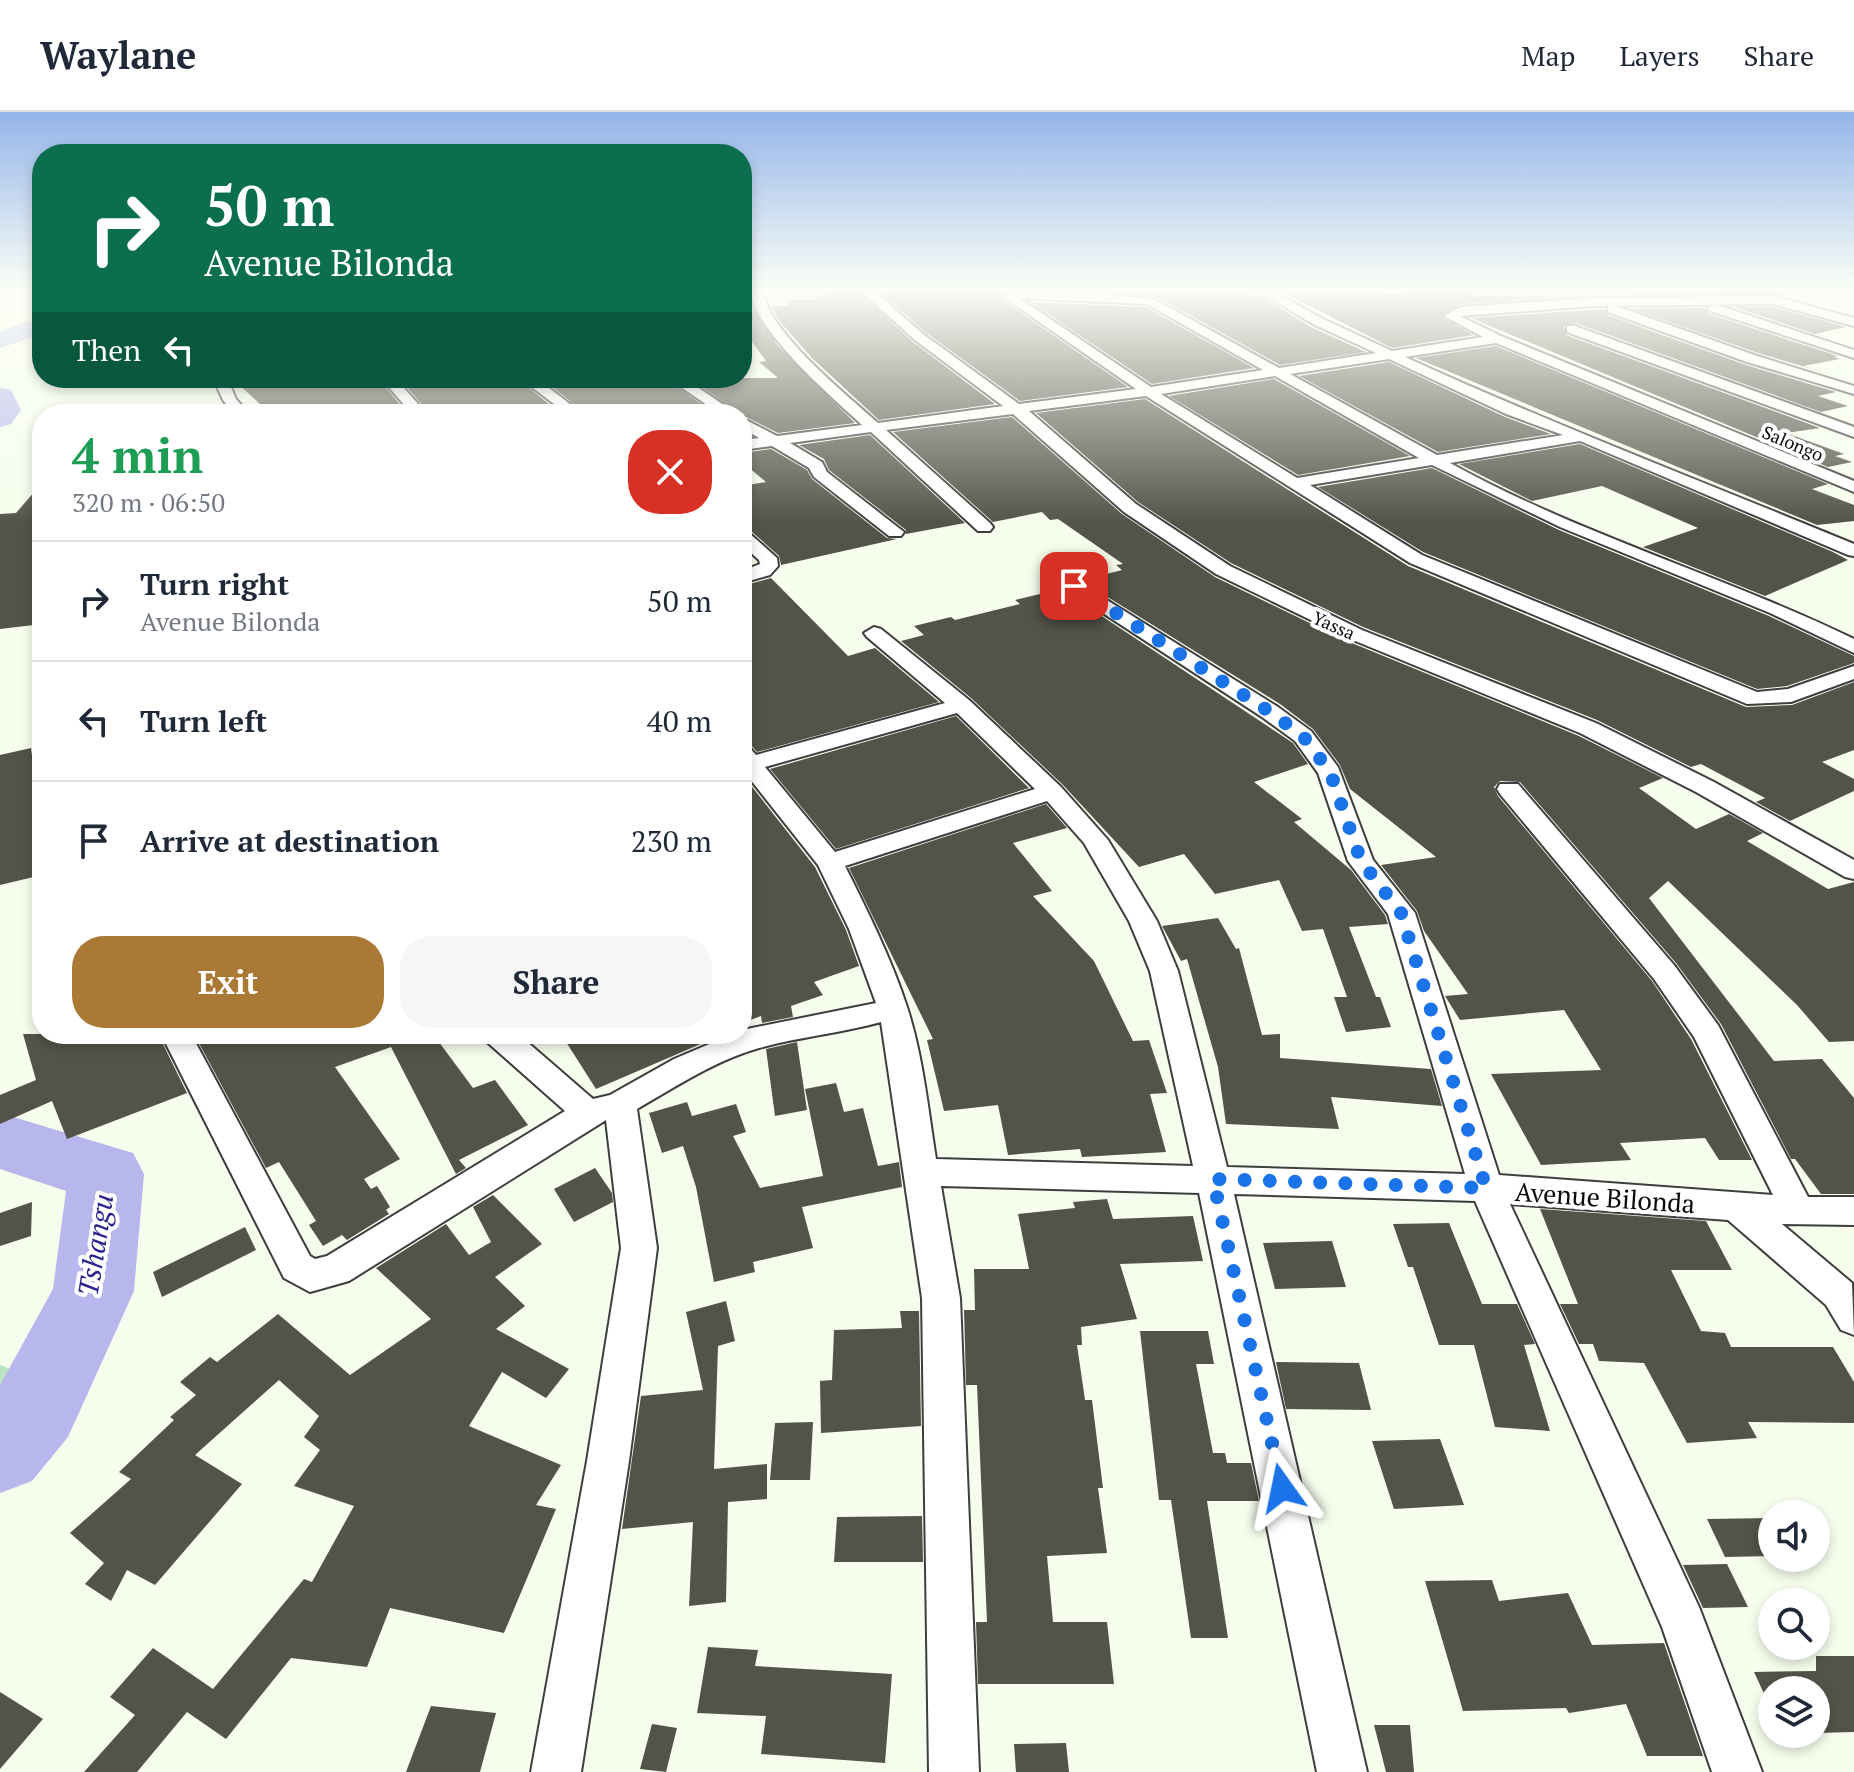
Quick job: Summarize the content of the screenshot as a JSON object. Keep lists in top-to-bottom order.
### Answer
{
  "streets": {
    "street": ["Salongo", "Yassa", "Avenue Bilonda"]
  },
  "water": ["Tshangu"],
  "page": {
    "header": "Waylane",
    "nav": ["Map", "Layers", "Share"],
    "turn": ["50 m", "Avenue Bilonda"],
    "then": "Then",
    "heading": ["4 min", "320 m · 06:50"],
    "list": [
      {
        "name": "Turn right",
        "note": "Avenue Bilonda",
        "value": "50 m"
      },
      {
        "name": "Turn left",
        "value": "40 m"
      },
      {
        "name": "Arrive at destination",
        "value": "230 m"
      }
    ],
    "buttons": ["Exit", "Share"]
  }
}
